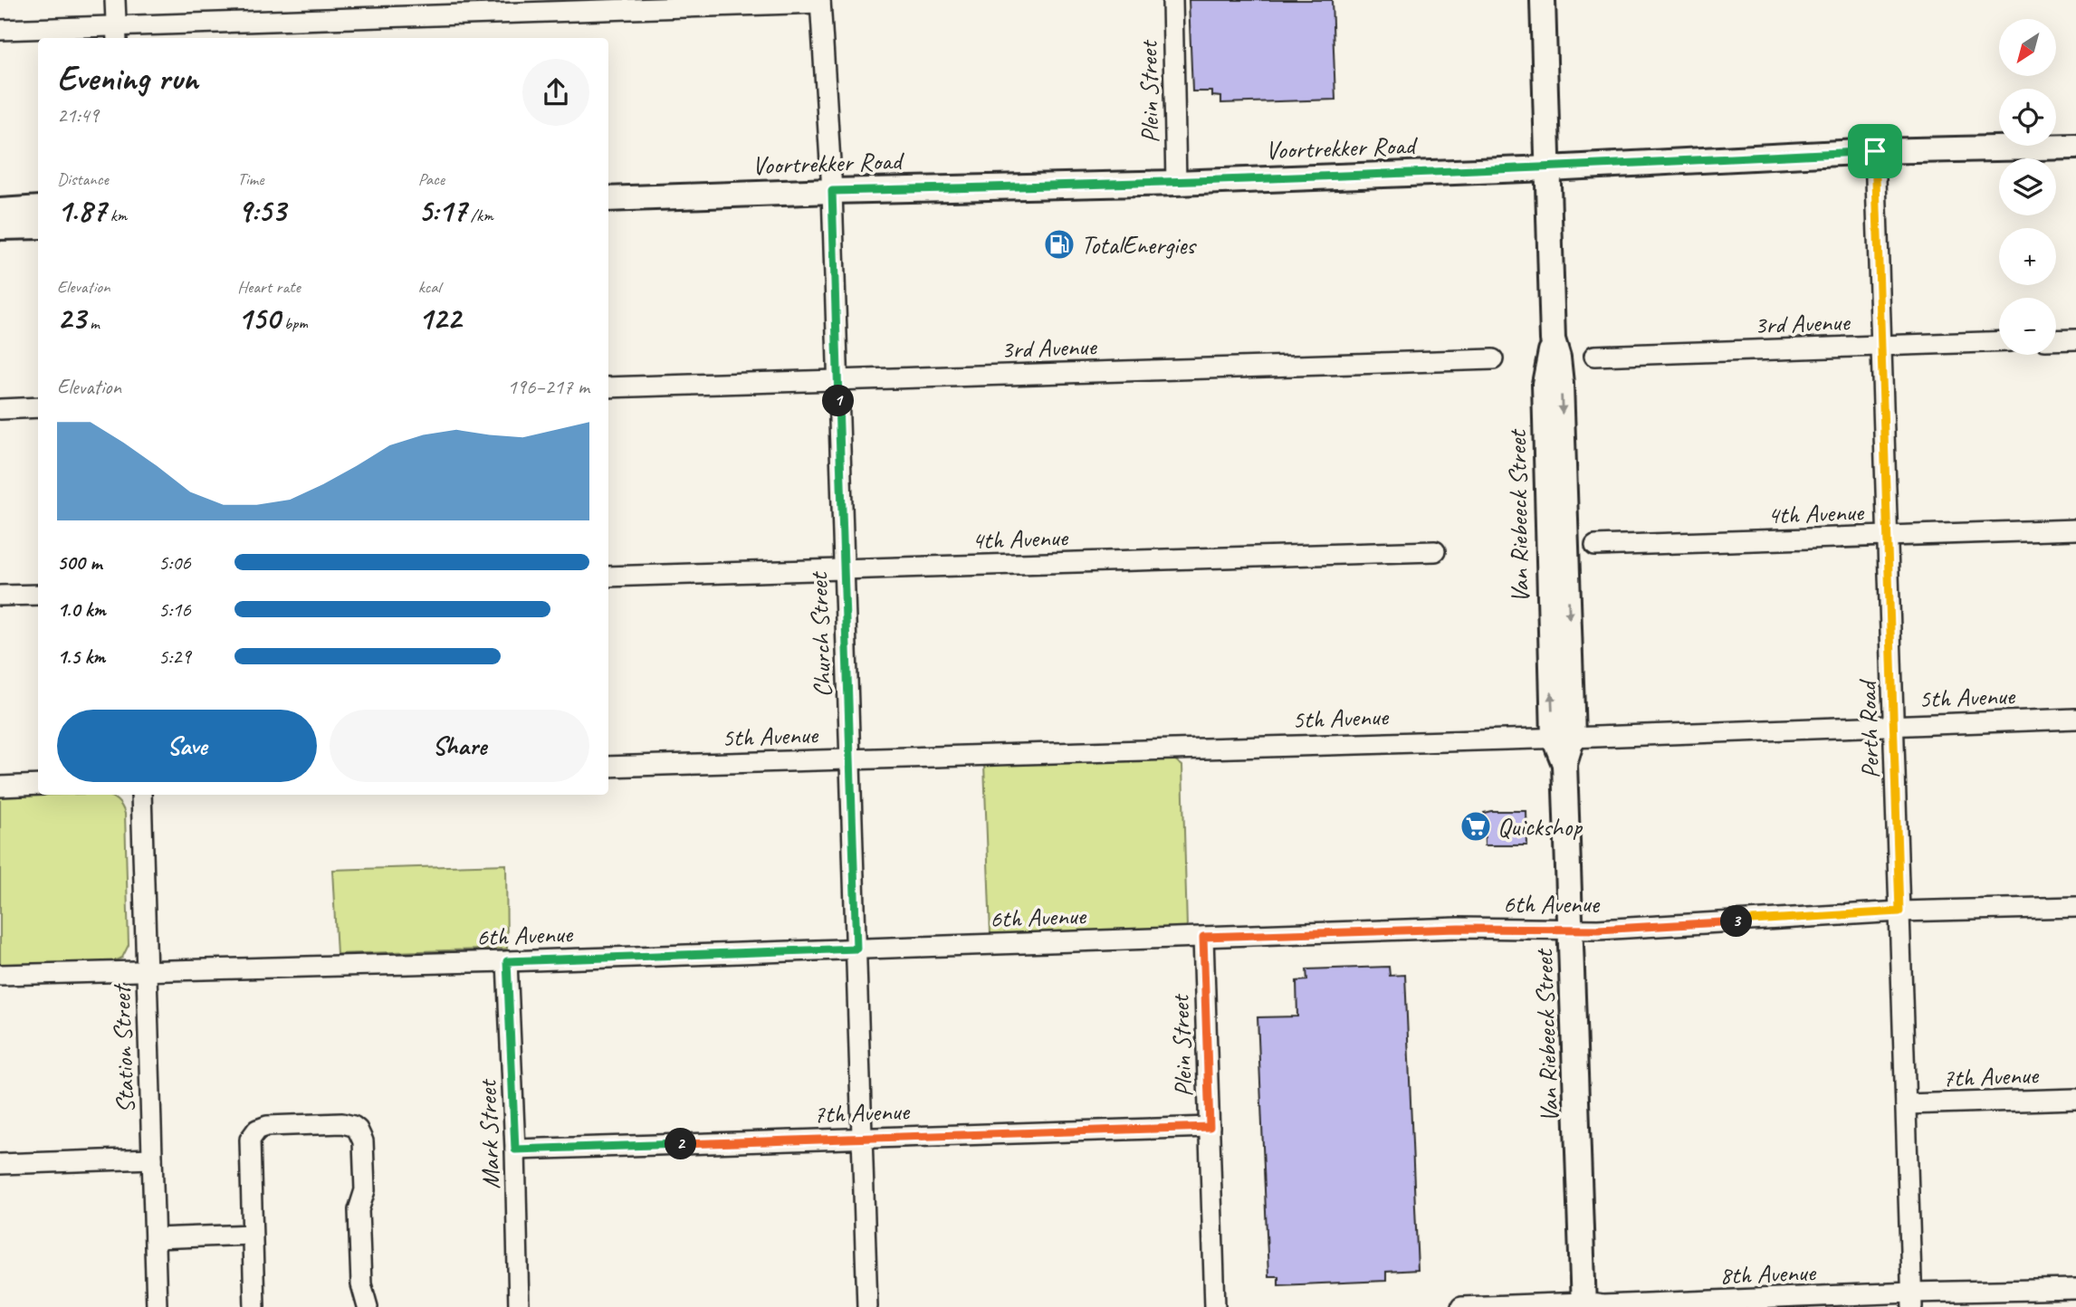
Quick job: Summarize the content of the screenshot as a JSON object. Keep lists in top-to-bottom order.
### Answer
{
  "streets": {
    "main road": ["Voortrekker Road", "Van Riebeeck Street"],
    "street": [
      "Plein Street",
      "3rd Avenue",
      "4th Avenue",
      "Church Street",
      "5th Avenue",
      "Perth Road",
      "6th Avenue",
      "Station Street",
      "7th Avenue",
      "Mark Street",
      "8th Avenue"
    ]
  },
  "crossings": [
    ["Plein Street", "Voortrekker Road"],
    ["Plein Street", "6th Avenue"],
    ["Plein Street", "7th Avenue"],
    ["Voortrekker Road", "Van Riebeeck Street"],
    ["Voortrekker Road", "Church Street"],
    ["Voortrekker Road", "Perth Road"],
    ["3rd Avenue", "Church Street"],
    ["3rd Avenue", "Perth Road"],
    ["4th Avenue", "Church Street"],
    ["4th Avenue", "Perth Road"],
    ["Van Riebeeck Street", "5th Avenue"],
    ["Van Riebeeck Street", "6th Avenue"],
    ["Van Riebeeck Street", "8th Avenue"],
    ["Church Street", "5th Avenue"],
    ["Church Street", "6th Avenue"],
    ["Church Street", "7th Avenue"],
    ["5th Avenue", "Perth Road"],
    ["Perth Road", "6th Avenue"],
    ["Perth Road", "7th Avenue"],
    ["Perth Road", "8th Avenue"],
    ["6th Avenue", "Station Street"],
    ["6th Avenue", "Mark Street"],
    ["7th Avenue", "Mark Street"]
  ],
  "places": {
    "fuel station": ["TotalEnergies"],
    "supermarket": ["Quickshop"]
  },
  "north": "bottom left",
  "page": {
    "map_buttons": ["+", "−"],
    "heading": ["Evening run", "21:49"],
    "stats": [
      ["Distance", "1.87 km"],
      ["Time", "9:53"],
      ["Pace", "5:17 /km"],
      ["Elevation", "23 m"],
      ["Heart rate", "150 bpm"],
      ["kcal", "122"]
    ],
    "chart": ["Elevation", "196–217 m"],
    "pins": ["1", "3", "2"],
    "list": [
      {
        "name": "500 m",
        "note": "5:06"
      },
      {
        "name": "1.0 km",
        "note": "5:16"
      },
      {
        "name": "1.5 km",
        "note": "5:29"
      }
    ],
    "buttons": ["Save", "Share"]
  }
}
